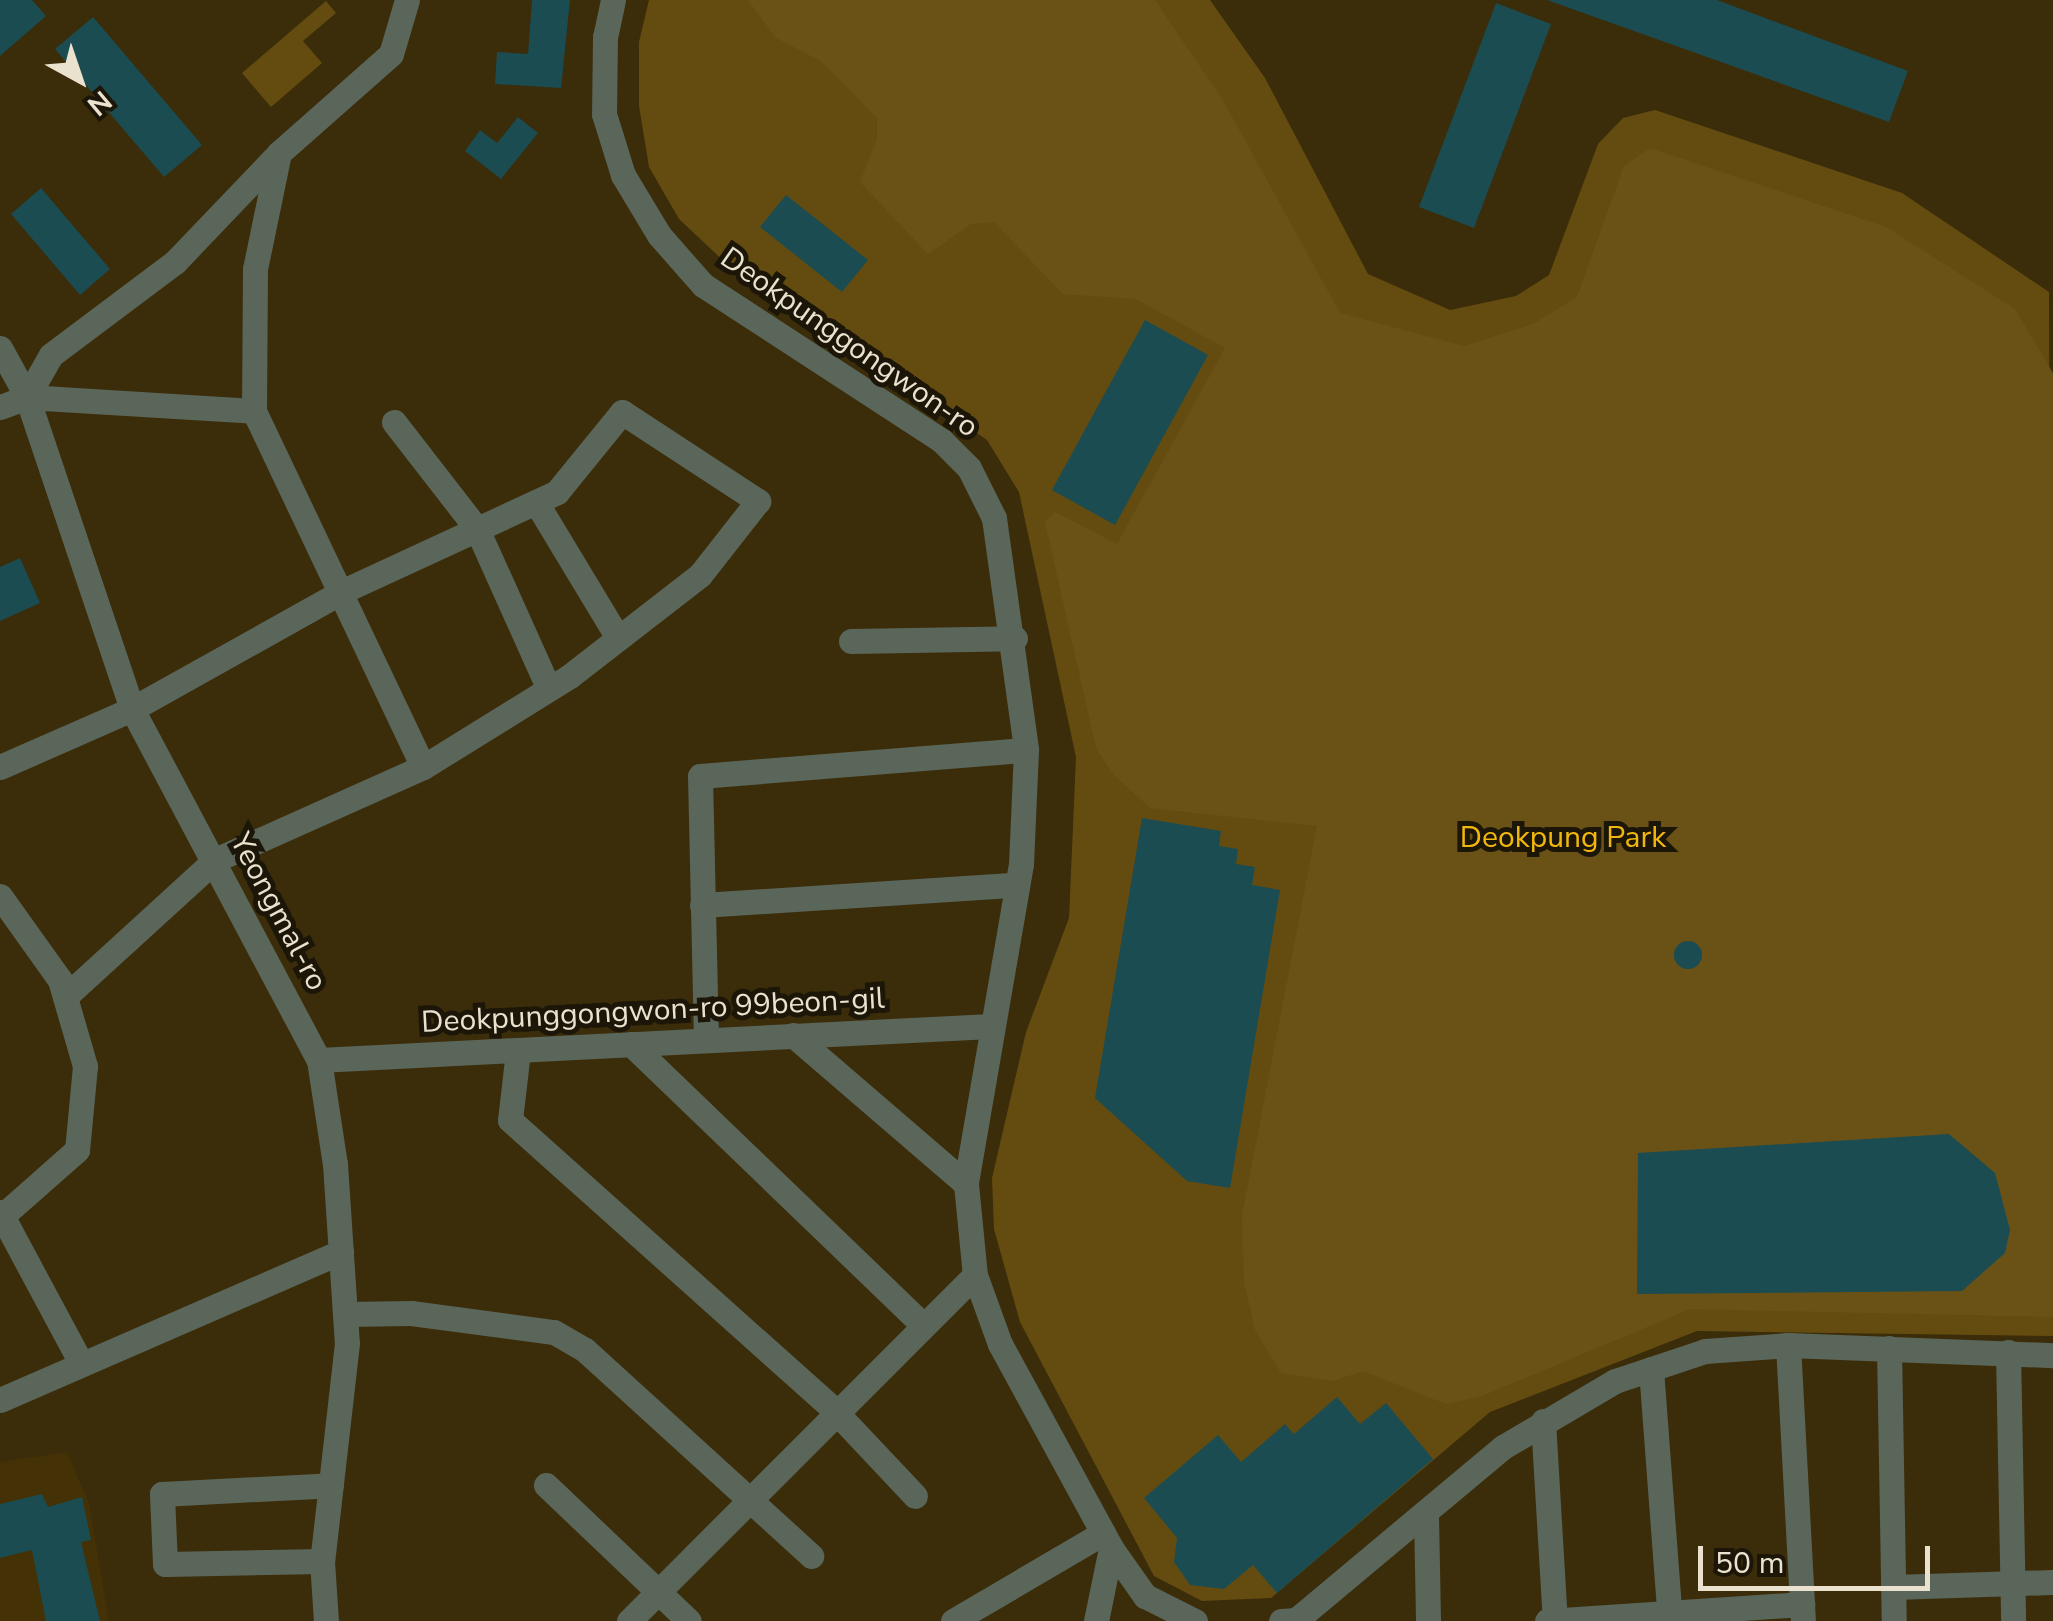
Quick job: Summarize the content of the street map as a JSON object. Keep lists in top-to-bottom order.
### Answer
{
  "streets": {
    "street": ["Deokpunggongwon-ro", "Yeongmal-ro", "Deokpunggongwon-ro 99beon-gil"]
  },
  "crossings": [
    ["Deokpunggongwon-ro", "Deokpunggongwon-ro 99beon-gil"],
    ["Yeongmal-ro", "Deokpunggongwon-ro 99beon-gil"]
  ],
  "parks": ["Deokpung Park"],
  "scale_bar": "50 m",
  "north": "bottom right"
}
